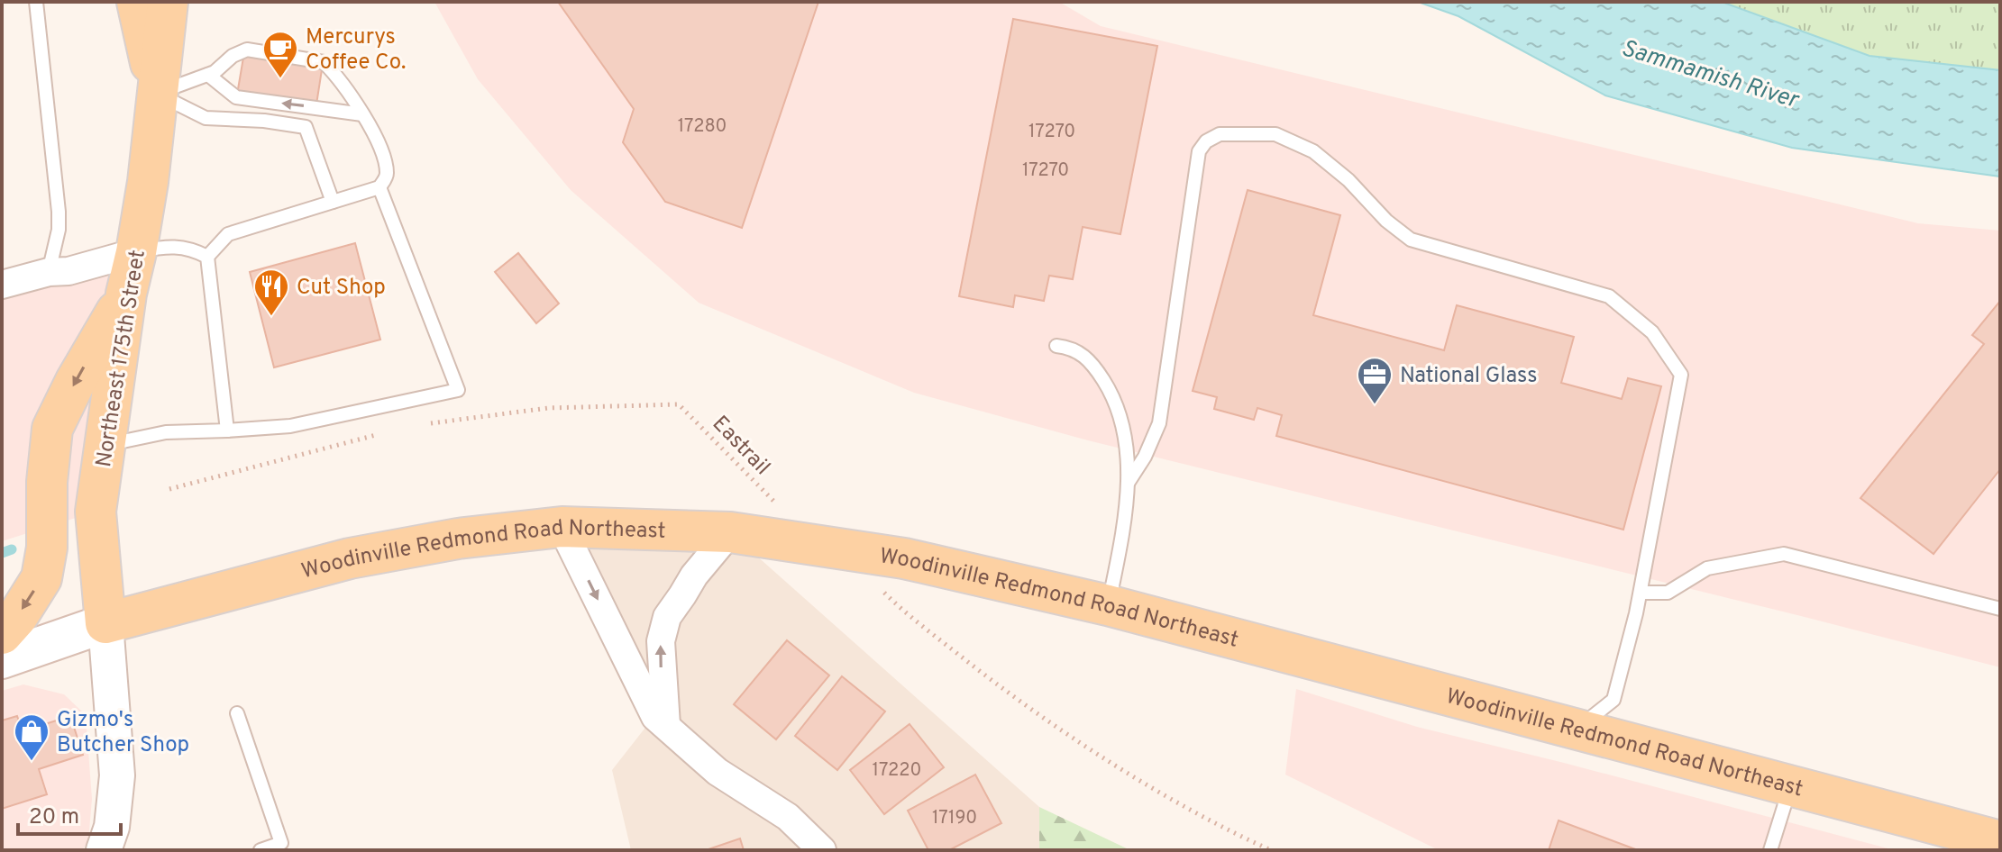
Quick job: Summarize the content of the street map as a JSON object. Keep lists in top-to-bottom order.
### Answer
{
  "streets": {
    "main road": ["Northeast 175th Street", "Woodinville Redmond Road Northeast"],
    "path": ["Eastrail"]
  },
  "crossings": [
    ["Northeast 175th Street", "Woodinville Redmond Road Northeast"]
  ],
  "water": ["Sammamish River"],
  "places": {
    "cafe": ["Mercurys Coffee Co."],
    "restaurant": ["Cut Shop"],
    "office": ["National Glass"],
    "shop": ["Gizmo's Butcher Shop"]
  },
  "house_numbers": [
    "17280",
    "17270",
    "17270",
    "17220",
    "17190"
  ],
  "scale_bar": "20 m"
}
